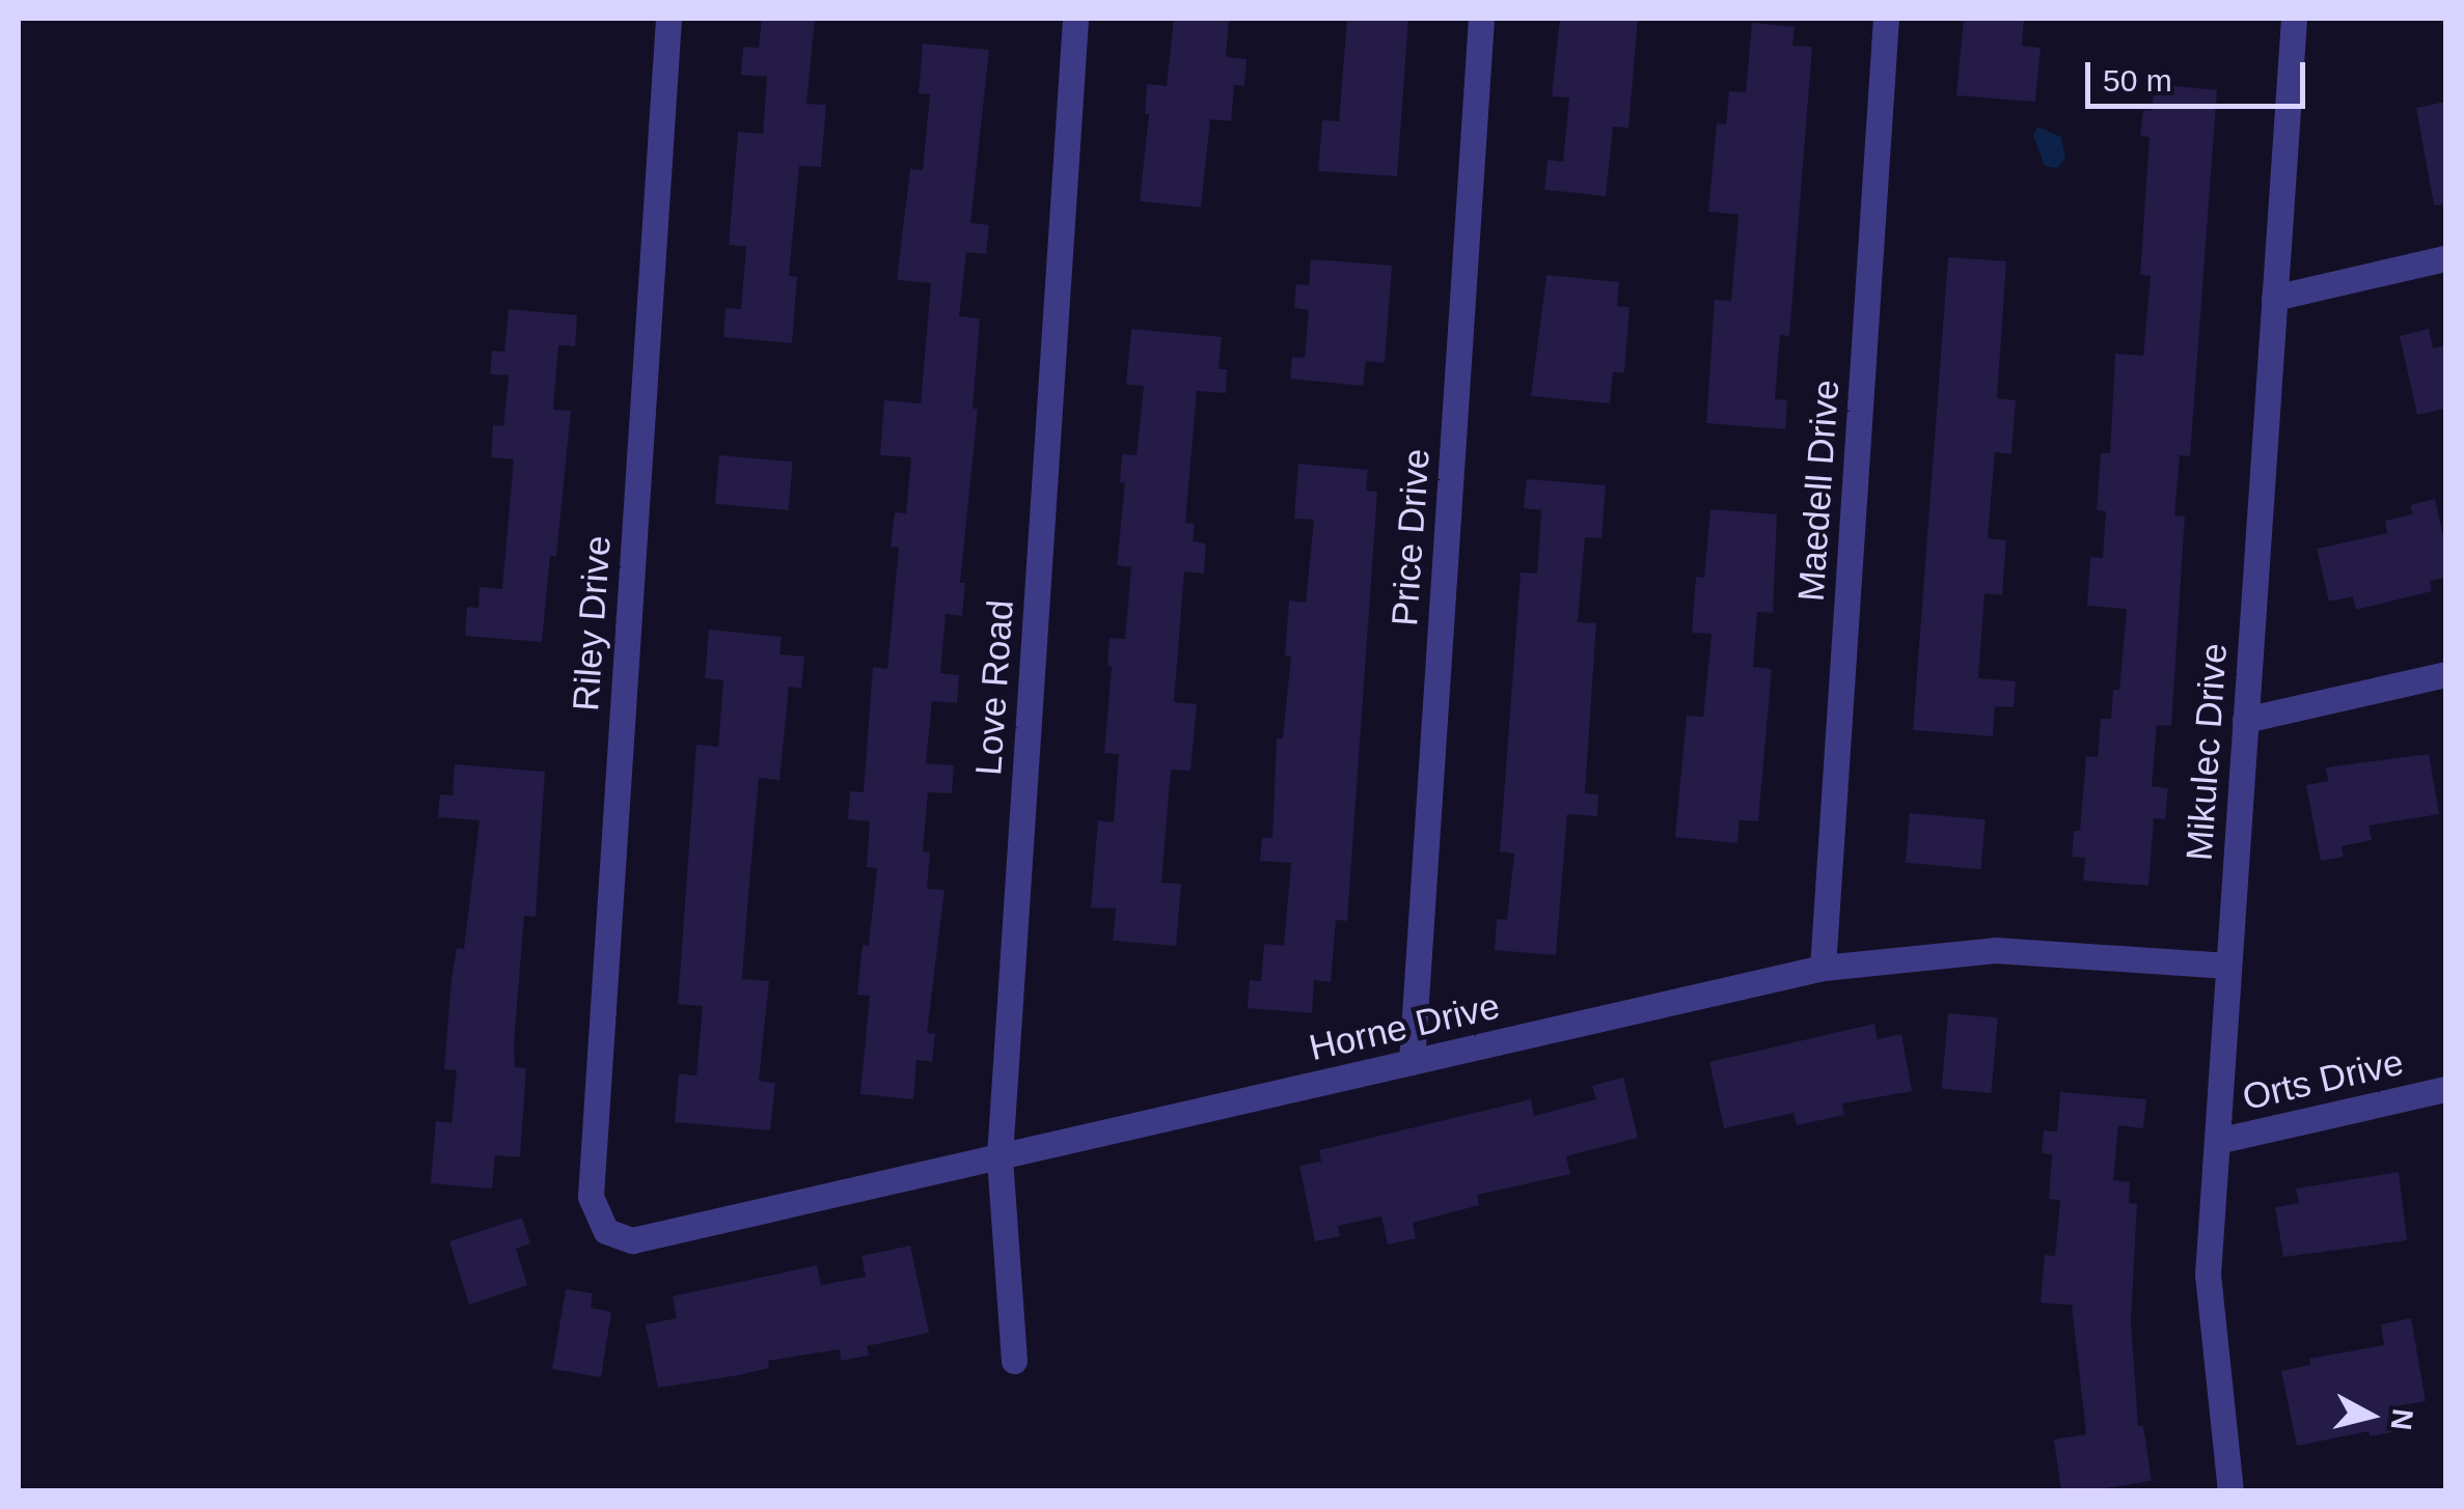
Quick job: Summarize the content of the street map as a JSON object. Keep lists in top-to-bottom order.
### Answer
{
  "streets": {
    "street": [
      "Maedell Drive",
      "Price Drive",
      "Riley Drive",
      "Love Road",
      "Mikulec Drive",
      "Horne Drive",
      "Orts Drive"
    ]
  },
  "crossings": [
    ["Maedell Drive", "Horne Drive"],
    ["Price Drive", "Horne Drive"],
    ["Riley Drive", "Horne Drive"],
    ["Love Road", "Horne Drive"],
    ["Mikulec Drive", "Horne Drive"],
    ["Mikulec Drive", "Orts Drive"]
  ],
  "scale_bar": "50 m",
  "north": "right"
}
